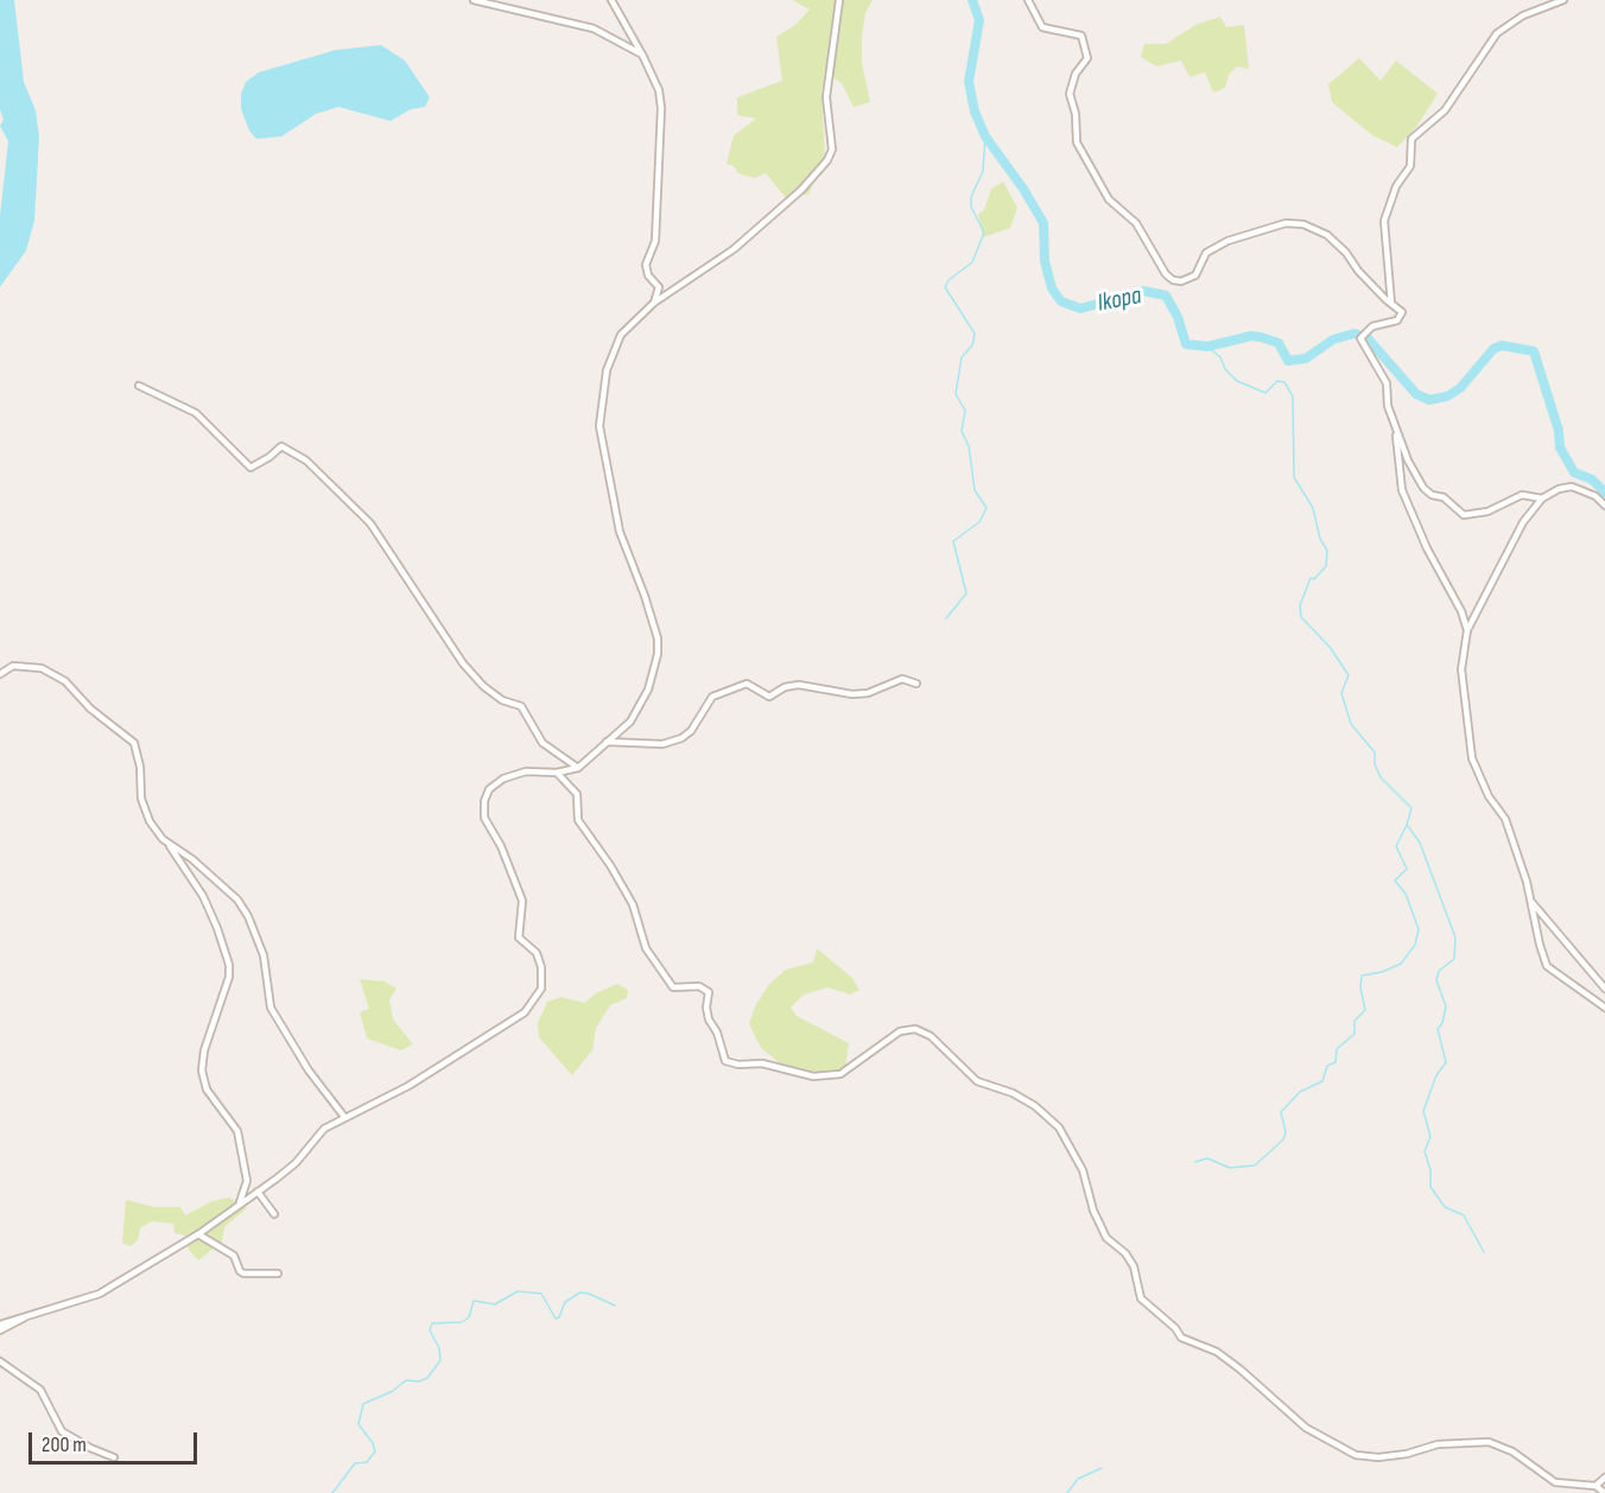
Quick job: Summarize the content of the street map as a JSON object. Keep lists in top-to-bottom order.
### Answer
{
  "water": ["Ikopa"],
  "scale_bar": "200 m"
}
